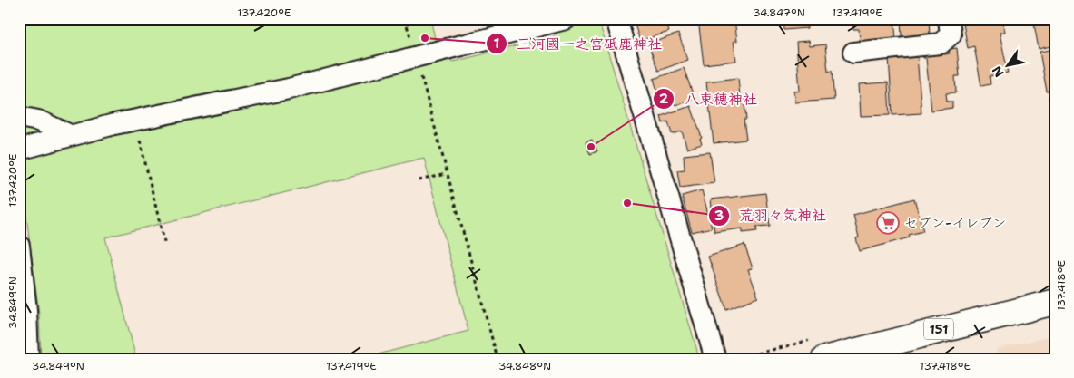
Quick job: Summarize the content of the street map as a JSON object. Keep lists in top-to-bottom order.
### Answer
{
  "streets": {
    "highway": ["151"]
  },
  "places": {
    "other": ["三河國一之宮砥鹿神社", "八束穂神社", "荒羽々気神社"],
    "supermarket": ["セブン-イレブン"]
  },
  "north": "bottom left",
  "coordinates": [
    "137.420°E",
    "34.847°N",
    "137.419°E",
    "137.418°E",
    "34.849°N",
    "34.848°N"
  ]
}
